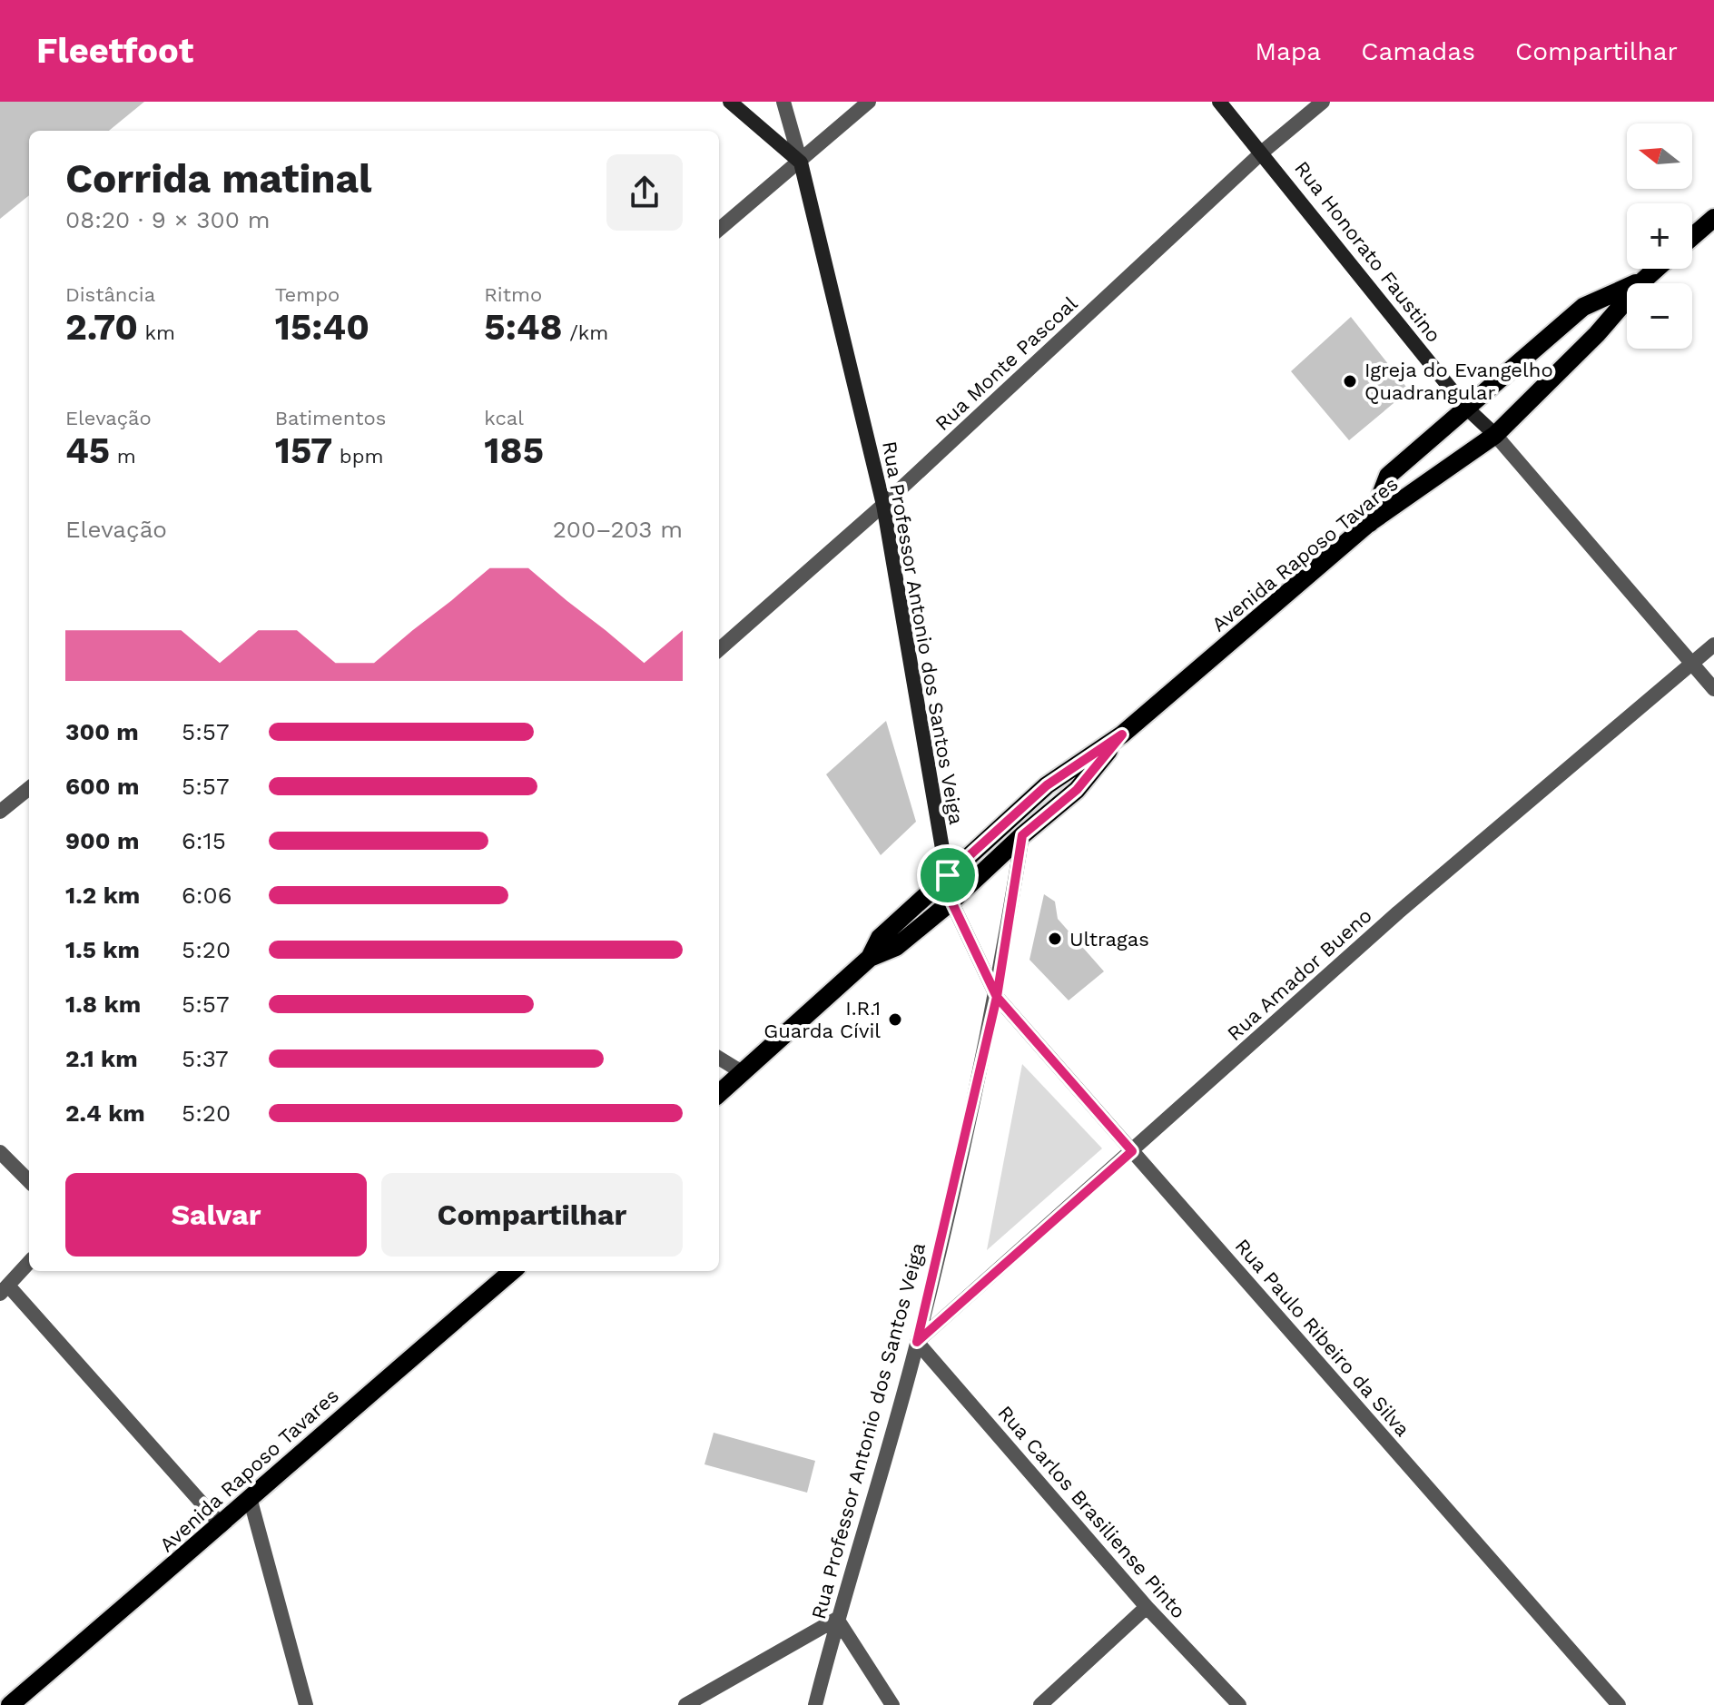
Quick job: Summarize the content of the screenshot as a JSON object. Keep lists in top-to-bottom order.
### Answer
{
  "streets": {
    "main road": ["Avenida Raposo Tavares"],
    "street": [
      "Rua Honorato Faustino",
      "Rua Monte Pascoal",
      "Rua Professor Antonio dos Santos Veiga",
      "Rua Amador Bueno",
      "Rua Paulo Ribeiro da Silva",
      "Rua Carlos Brasiliense Pinto"
    ]
  },
  "crossings": [
    ["Rua Honorato Faustino", "Rua Monte Pascoal"],
    ["Rua Honorato Faustino", "Avenida Raposo Tavares"],
    ["Rua Honorato Faustino", "Rua Amador Bueno"],
    ["Rua Monte Pascoal", "Rua Professor Antonio dos Santos Veiga"],
    ["Avenida Raposo Tavares", "Rua Professor Antonio dos Santos Veiga"],
    ["Rua Professor Antonio dos Santos Veiga", "Rua Amador Bueno"],
    ["Rua Professor Antonio dos Santos Veiga", "Rua Paulo Ribeiro da Silva"],
    ["Rua Professor Antonio dos Santos Veiga", "Rua Carlos Brasiliense Pinto"],
    ["Rua Amador Bueno", "Rua Paulo Ribeiro da Silva"],
    ["Rua Amador Bueno", "Rua Carlos Brasiliense Pinto"]
  ],
  "places": ["Igreja do Evangelho Quadrangular", "Ultragas", "I.R.1 Guarda Cívil"],
  "north": "left",
  "page": {
    "header": "Fleetfoot",
    "nav": ["Mapa", "Camadas", "Compartilhar"],
    "map_buttons": ["+", "−"],
    "heading": ["Corrida matinal", "08:20 · 9 × 300 m"],
    "stats": [
      ["Distância", "2.70 km"],
      ["Tempo", "15:40"],
      ["Ritmo", "5:48 /km"],
      ["Elevação", "45 m"],
      ["Batimentos", "157 bpm"],
      ["kcal", "185"]
    ],
    "chart": ["Elevação", "200–203 m"],
    "list": [
      {
        "name": "300 m",
        "note": "5:57"
      },
      {
        "name": "600 m",
        "note": "5:57"
      },
      {
        "name": "900 m",
        "note": "6:15"
      },
      {
        "name": "1.2 km",
        "note": "6:06"
      },
      {
        "name": "1.5 km",
        "note": "5:20"
      },
      {
        "name": "1.8 km",
        "note": "5:57"
      },
      {
        "name": "2.1 km",
        "note": "5:37"
      },
      {
        "name": "2.4 km",
        "note": "5:20"
      }
    ],
    "buttons": ["Salvar", "Compartilhar"]
  }
}
